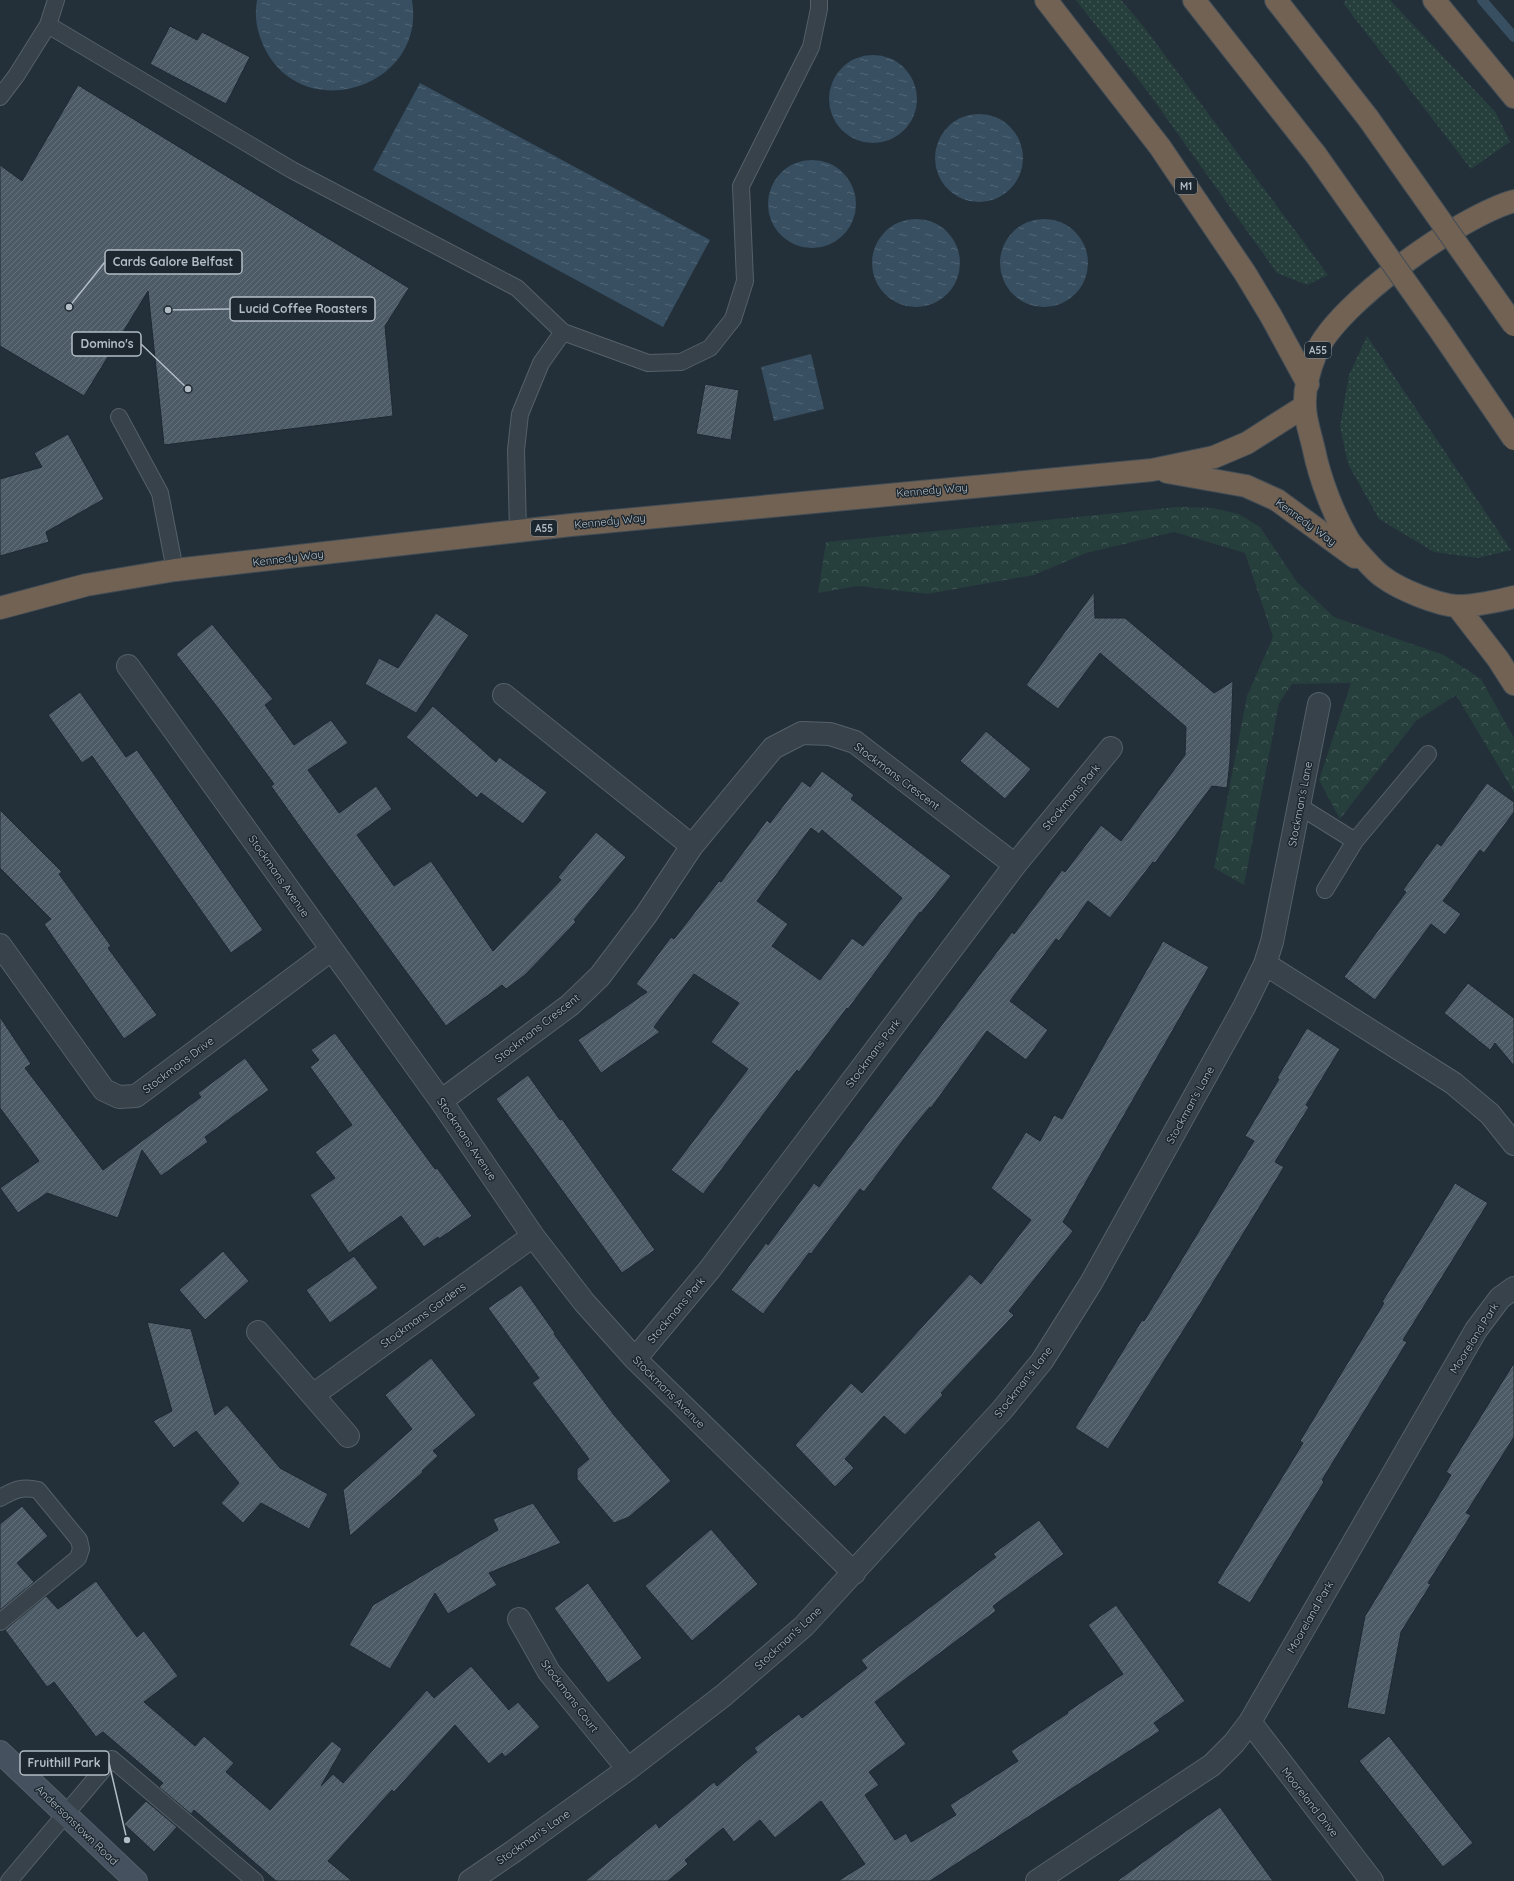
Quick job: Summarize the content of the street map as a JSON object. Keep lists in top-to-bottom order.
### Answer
{
  "streets": {
    "highway": ["M1", "A55", "Kennedy Way"],
    "main road": ["Andersonstown Road"],
    "street": [
      "Stockmans Crescent",
      "Stockmans Park",
      "Stockman's Lane",
      "Stockmans Avenue",
      "Stockmans Drive",
      "Stockmans Gardens",
      "Mooreland Park",
      "Stockmans Court",
      "Mooreland Drive"
    ]
  },
  "crossings": [
    ["M1", "A55"],
    ["A55", "Kennedy Way"],
    ["Stockmans Crescent", "Stockmans Park"],
    ["Stockmans Crescent", "Stockmans Avenue"],
    ["Stockmans Park", "Stockmans Avenue"],
    ["Stockman's Lane", "Stockmans Avenue"],
    ["Stockman's Lane", "Stockmans Court"],
    ["Stockmans Avenue", "Stockmans Drive"],
    ["Stockmans Avenue", "Stockmans Gardens"],
    ["Mooreland Park", "Mooreland Drive"]
  ],
  "places": [
    "Cards Galore Belfast",
    "Lucid Coffee Roasters",
    "Domino's",
    "Fruithill Park"
  ]
}
